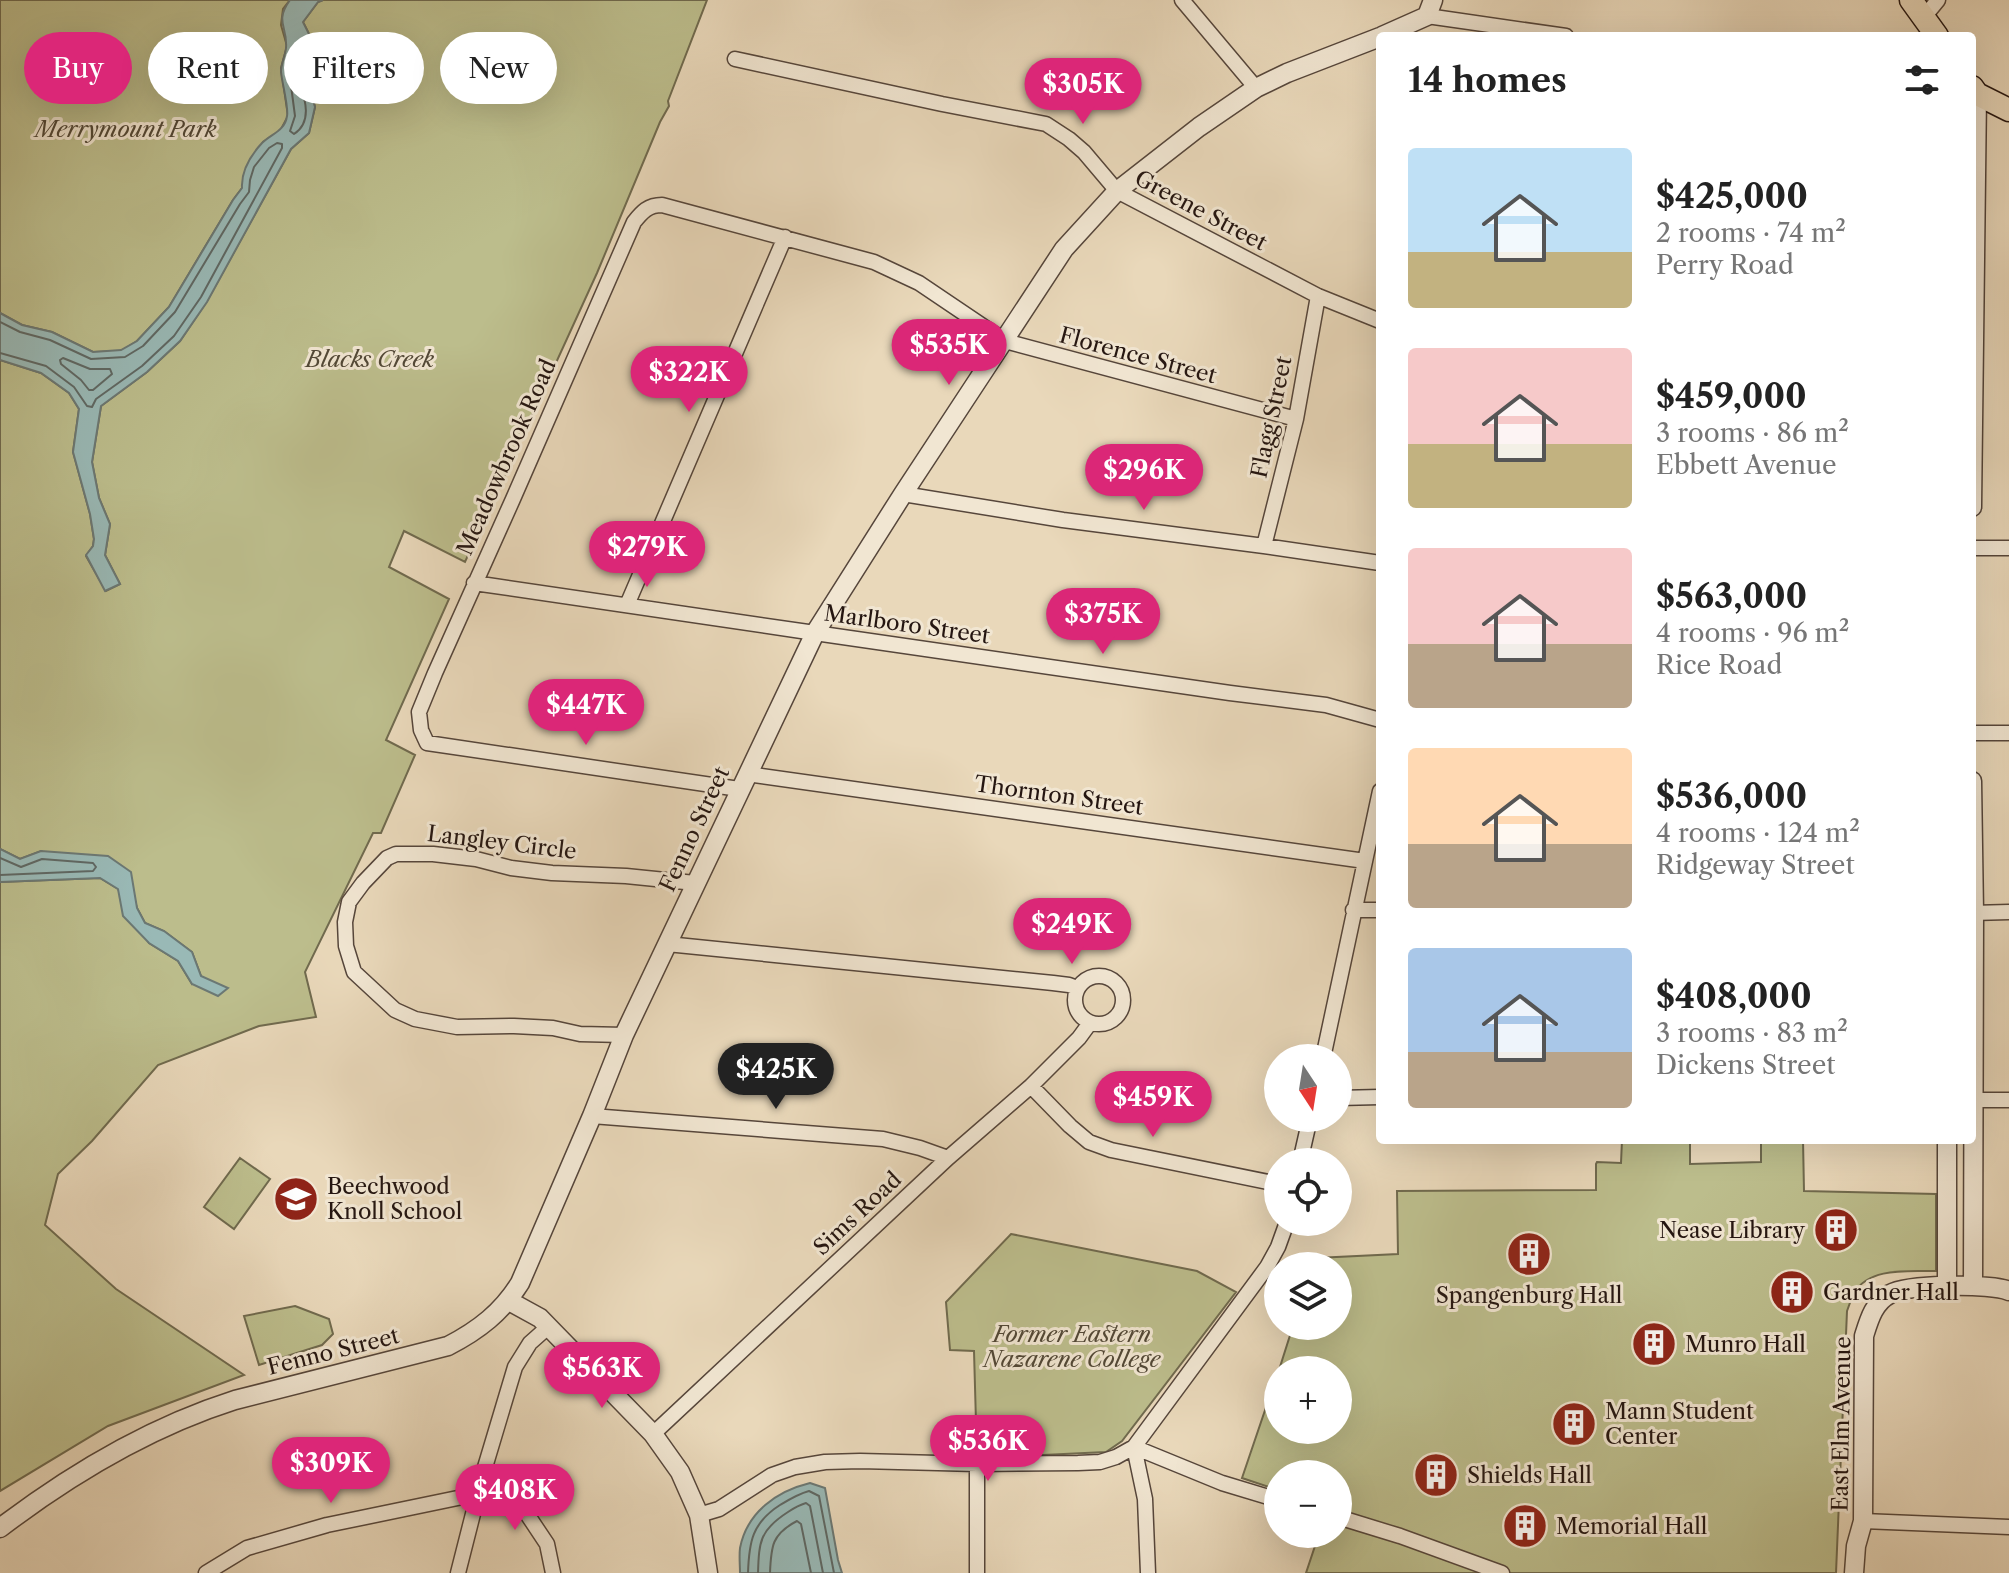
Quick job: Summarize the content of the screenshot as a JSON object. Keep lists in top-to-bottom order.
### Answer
{
  "streets": {
    "street": [
      "Greene Street",
      "Florence Street",
      "Flagg Street",
      "Meadowbrook Road",
      "Marlboro Street",
      "Thornton Street",
      "Fenno Street",
      "Langley Circle",
      "Sims Road",
      "East Elm Avenue"
    ]
  },
  "crossings": [
    ["Greene Street", "Flagg Street"],
    ["Greene Street", "Fenno Street"],
    ["Florence Street", "Flagg Street"],
    ["Florence Street", "Meadowbrook Road"],
    ["Florence Street", "Fenno Street"],
    ["Meadowbrook Road", "Marlboro Street"],
    ["Meadowbrook Road", "Thornton Street"],
    ["Marlboro Street", "Fenno Street"],
    ["Thornton Street", "Fenno Street"],
    ["Fenno Street", "Langley Circle"],
    ["Fenno Street", "Sims Road"]
  ],
  "parks": ["Merrymount Park", "Blacks Creek", "Former Eastern Nazarene College"],
  "places": {
    "school or university": ["Beechwood Knoll School"],
    "building": [
      "Nease Library",
      "Spangenburg Hall",
      "Gardner Hall",
      "Munro Hall",
      "Mann Student Center",
      "Shields Hall",
      "Memorial Hall"
    ]
  },
  "north": "bottom",
  "page": {
    "chip": [
      "Buy",
      "Rent",
      "Filters",
      "New"
    ],
    "heading": "14 homes",
    "price": [
      "$305K",
      "$535K",
      "$322K",
      "$296K",
      "$279K",
      "$375K",
      "$447K",
      "$249K",
      "$425K",
      "$459K",
      "$563K",
      "$536K",
      "$309K",
      "$408K"
    ],
    "list": [
      {
        "name": "$425,000",
        "note": "2 rooms · 74 m² · Perry Road"
      },
      {
        "name": "$459,000",
        "note": "3 rooms · 86 m² · Ebbett Avenue"
      },
      {
        "name": "$563,000",
        "note": "4 rooms · 96 m² · Rice Road"
      },
      {
        "name": "$536,000",
        "note": "4 rooms · 124 m² · Ridgeway Street"
      },
      {
        "name": "$408,000",
        "note": "3 rooms · 83 m² · Dickens Street"
      }
    ],
    "map_buttons": ["+", "−"]
  }
}
